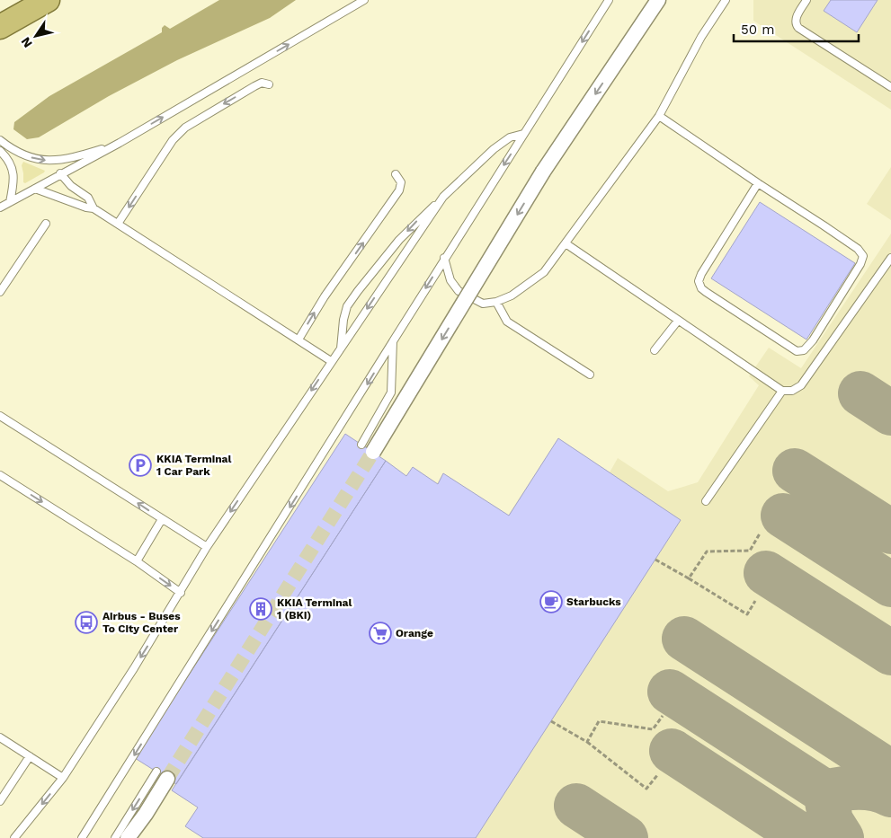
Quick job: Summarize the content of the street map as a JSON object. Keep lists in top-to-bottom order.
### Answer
{
  "places": {
    "parking": ["KKIA Terminal 1 Car Park"],
    "cafe": ["Starbucks"],
    "building": ["KKIA Terminal 1 (BKI)"],
    "bus stop": ["Airbus - Buses To City Center"],
    "supermarket": ["Orange"]
  },
  "scale_bar": "50 m",
  "north": "bottom left"
}
